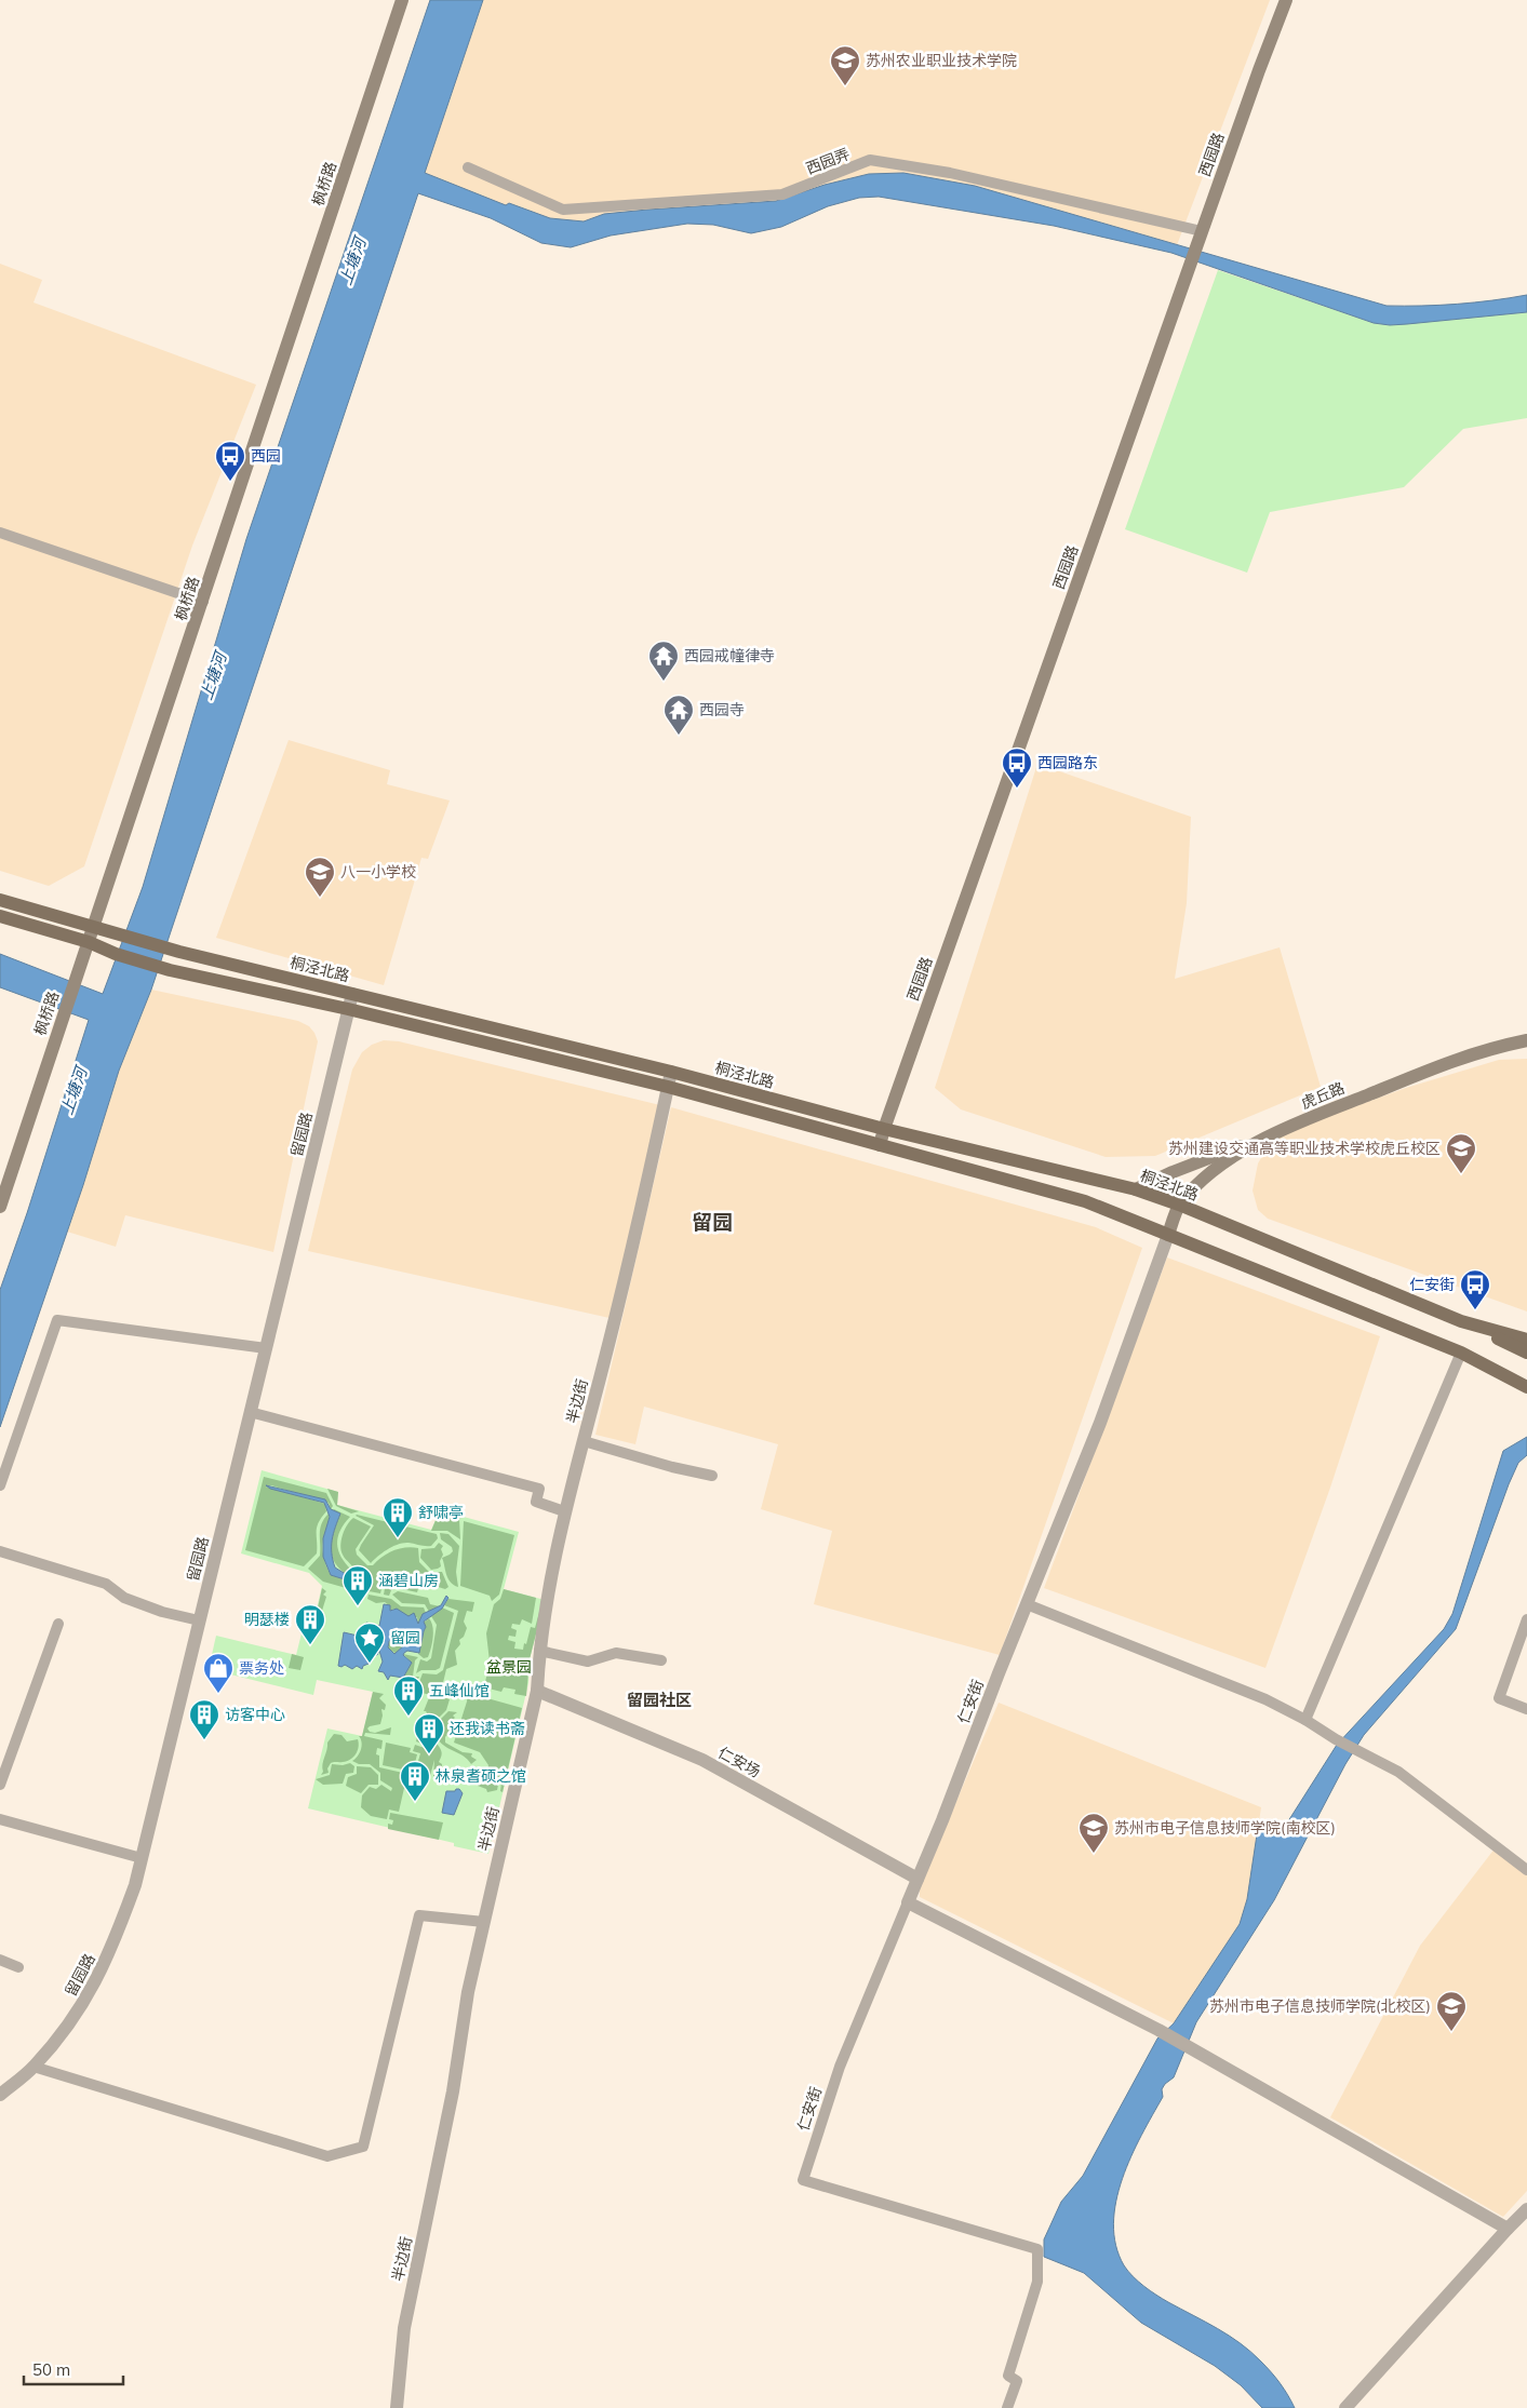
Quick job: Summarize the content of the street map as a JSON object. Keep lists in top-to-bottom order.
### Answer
{
  "streets": {
    "main road": [
      "西园路",
      "枫桥路",
      "桐泾北路",
      "虎丘路"
    ],
    "street": [
      "西园弄",
      "留园路",
      "半边街",
      "仁安街",
      "仁安场"
    ]
  },
  "crossings": [
    ["西园路", "西园弄"],
    ["西园路", "桐泾北路"],
    ["枫桥路", "桐泾北路"],
    ["桐泾北路", "虎丘路"],
    ["桐泾北路", "留园路"],
    ["桐泾北路", "半边街"],
    ["虎丘路", "仁安街"],
    ["半边街", "仁安场"],
    ["仁安街", "仁安场"]
  ],
  "districts": ["留园", "留园社区"],
  "water": ["上塘河"],
  "parks": ["盆景园"],
  "places": {
    "school or university": [
      "苏州农业职业技术学院",
      "八一小学校",
      "苏州建设交通高等职业技术学校虎丘校区",
      "苏州市电子信息技师学院(南校区)",
      "苏州市电子信息技师学院(北校区)"
    ],
    "bus stop": ["西园", "西园路东", "仁安街"],
    "temple": ["西园戒幢律寺", "西园寺"],
    "building": [
      "舒啸亭",
      "涵碧山房",
      "明瑟楼",
      "五峰仙馆",
      "访客中心",
      "还我读书斋",
      "林泉耆硕之馆"
    ],
    "place": ["留园"],
    "shop": ["票务处"]
  },
  "scale_bar": "50 m"
}
